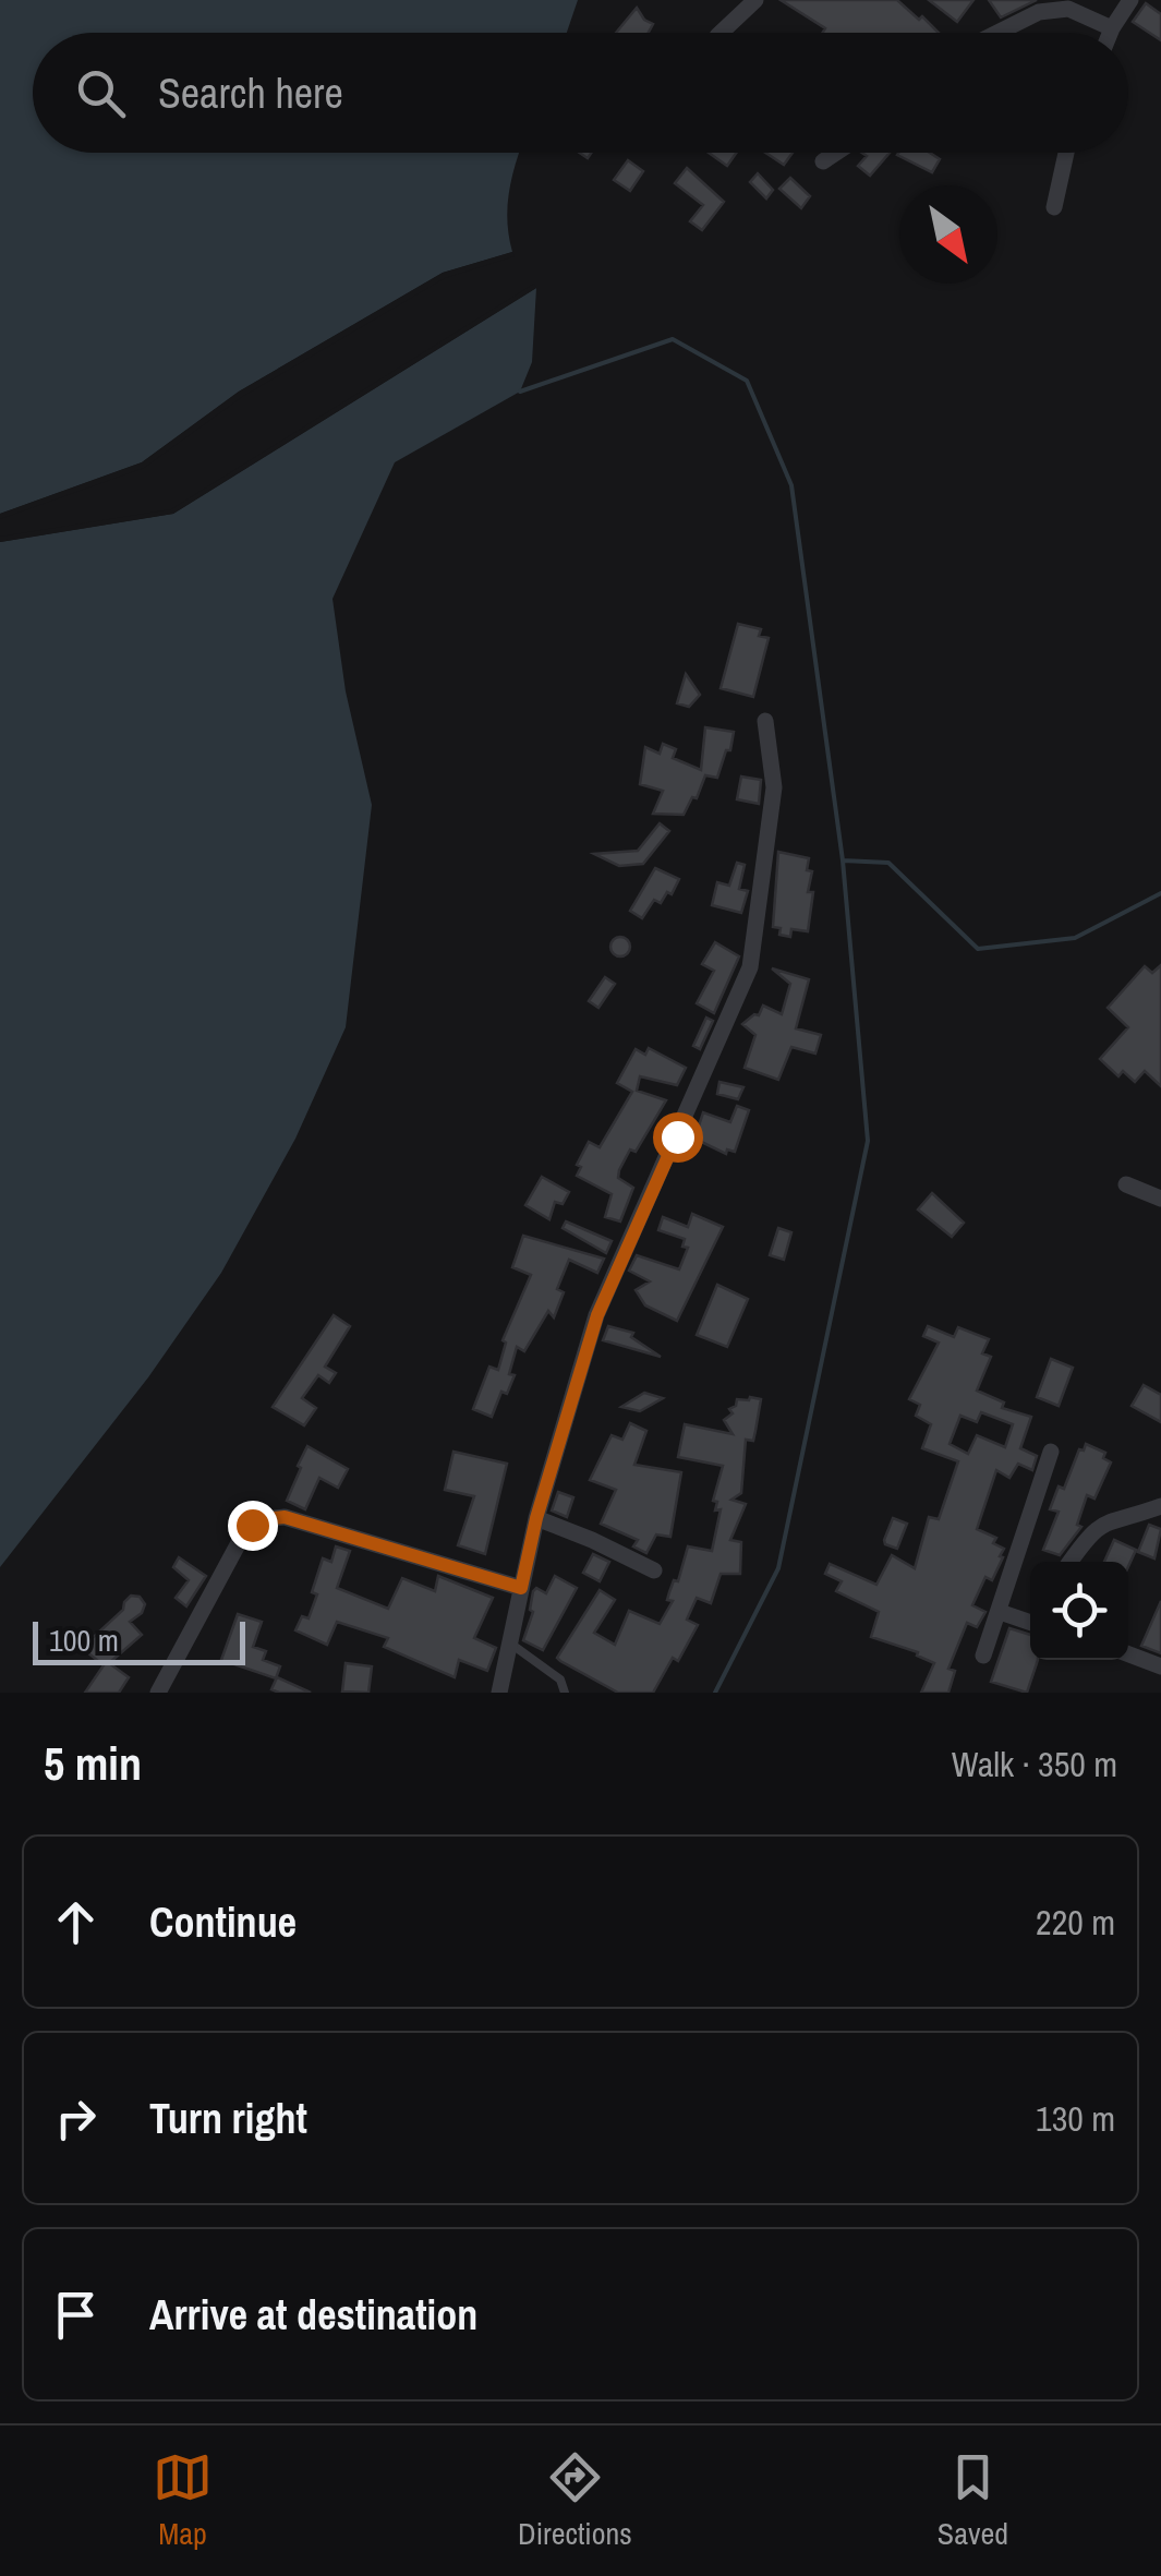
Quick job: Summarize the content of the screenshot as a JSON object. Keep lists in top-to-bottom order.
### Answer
{
  "scale_bar": "100 m",
  "north": "bottom right",
  "page": {
    "search": "Search here",
    "scale": "100 m",
    "heading": ["5 min", "Walk · 350 m"],
    "list": [
      ["Continue", "220 m"],
      ["Turn right", "130 m"],
      "Arrive at destination"
    ],
    "nav": ["Map", "Directions", "Saved"]
  }
}
